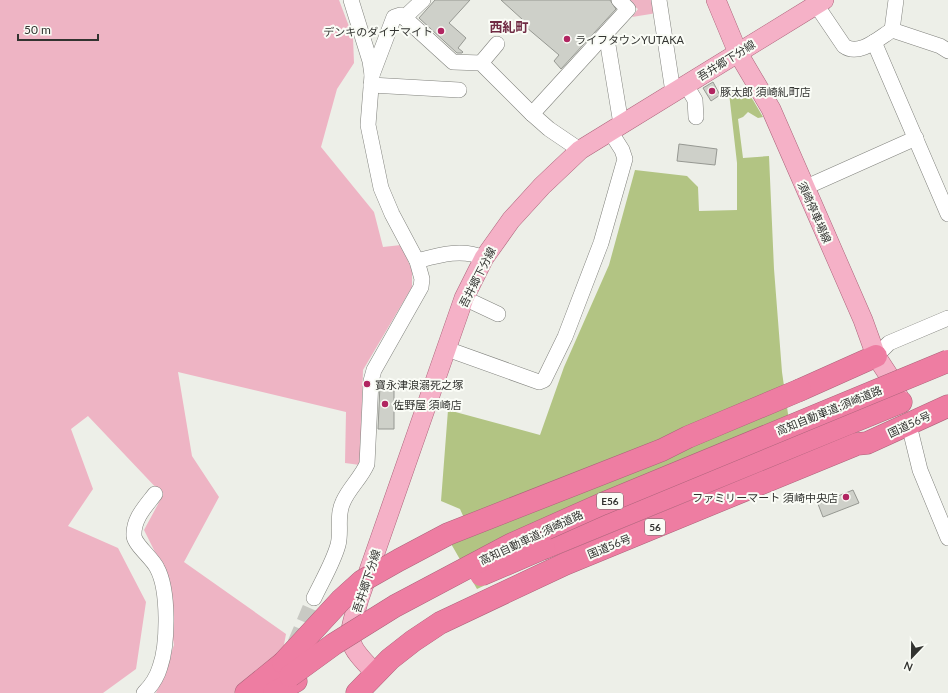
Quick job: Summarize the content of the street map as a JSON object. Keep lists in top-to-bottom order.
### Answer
{
  "streets": {
    "highway": [
      "高知自動車道;須崎道路",
      "国道56号",
      "E56",
      "56"
    ],
    "main road": ["吾井郷下分線", "須崎停車場線"]
  },
  "crossings": [
    ["吾井郷下分線", "須崎停車場線"],
    ["吾井郷下分線", "国道56号"],
    ["須崎停車場線", "国道56号"]
  ],
  "districts": ["西糺町"],
  "places": [
    "デンキのダイナマイト",
    "ライフタウンYUTAKA",
    "豚太郎 須崎糺町店",
    "寶永津浪溺死之塚",
    "佐野屋 須崎店",
    "ファミリーマート 須崎中央店"
  ],
  "scale_bar": "50 m",
  "north": "bottom"
}
